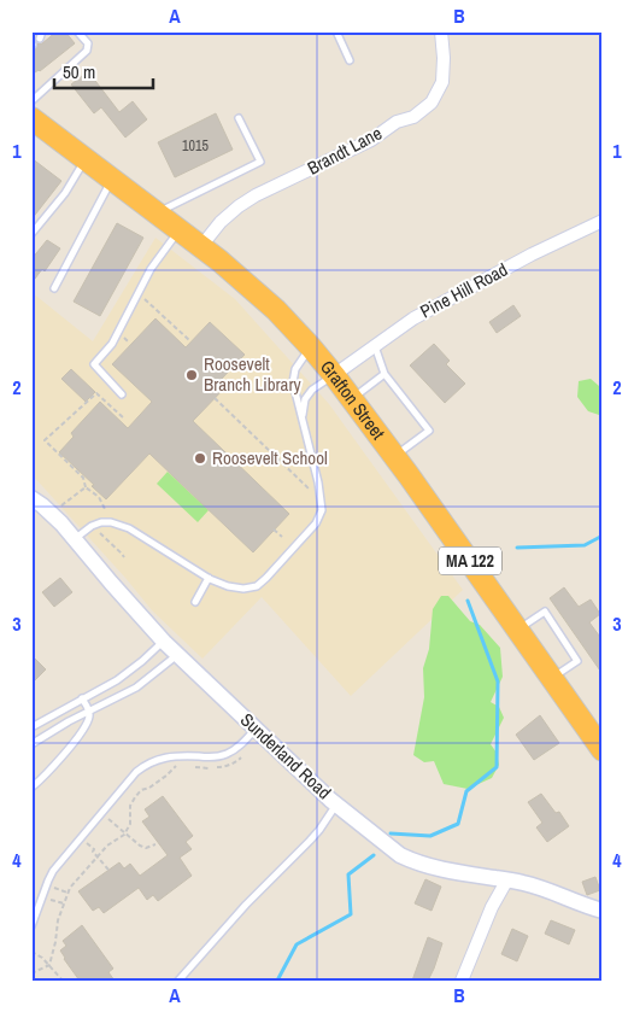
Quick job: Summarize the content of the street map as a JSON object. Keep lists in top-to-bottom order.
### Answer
{
  "streets": {
    "highway": ["Grafton Street", "MA 122"],
    "street": ["Brandt Lane", "Pine Hill Road", "Sunderland Road"]
  },
  "crossings": [
    ["Brandt Lane", "Grafton Street"],
    ["Pine Hill Road", "Grafton Street"]
  ],
  "places": ["Roosevelt Branch Library", "Roosevelt School"],
  "house_numbers": ["1015"],
  "scale_bar": "50 m",
  "grid": {
    "columns": ["A", "B"],
    "rows": [
      "1",
      "2",
      "3",
      "4"
    ]
  }
}
